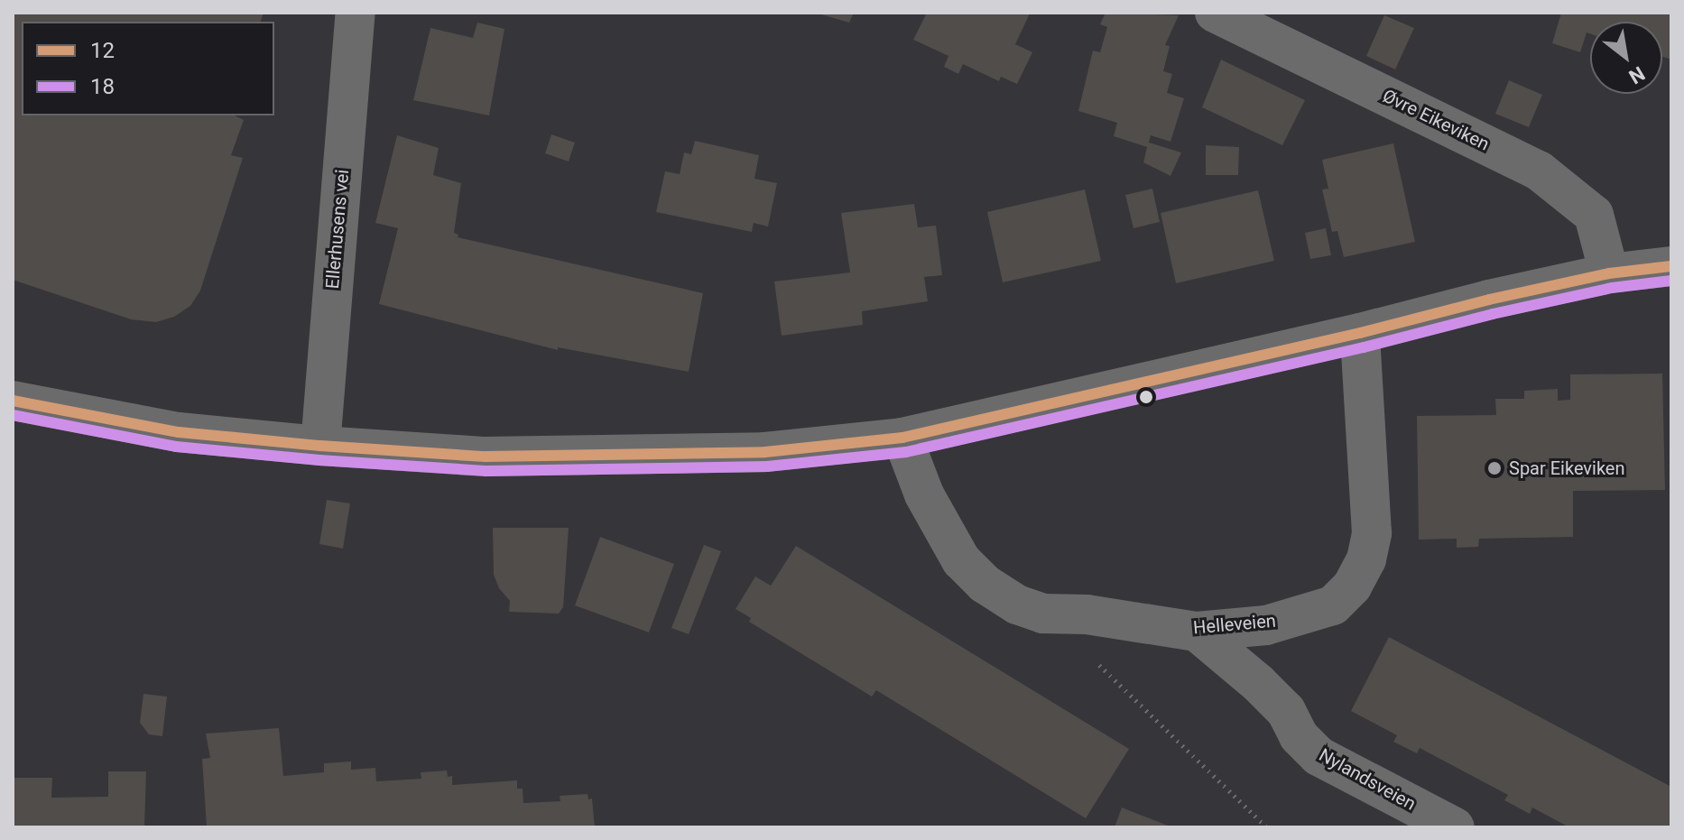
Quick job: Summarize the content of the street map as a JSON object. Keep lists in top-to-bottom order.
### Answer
{
  "streets": {
    "street": [
      "Øvre Eikeviken",
      "Ellerhusens vei",
      "Helleveien",
      "Nylandsveien"
    ]
  },
  "crossings": [
    ["Helleveien", "Nylandsveien"]
  ],
  "places": ["Spar Eikeviken"],
  "lines": ["transit line 12", "transit line 18"],
  "legend": ["12", "18"],
  "north": "bottom right"
}
